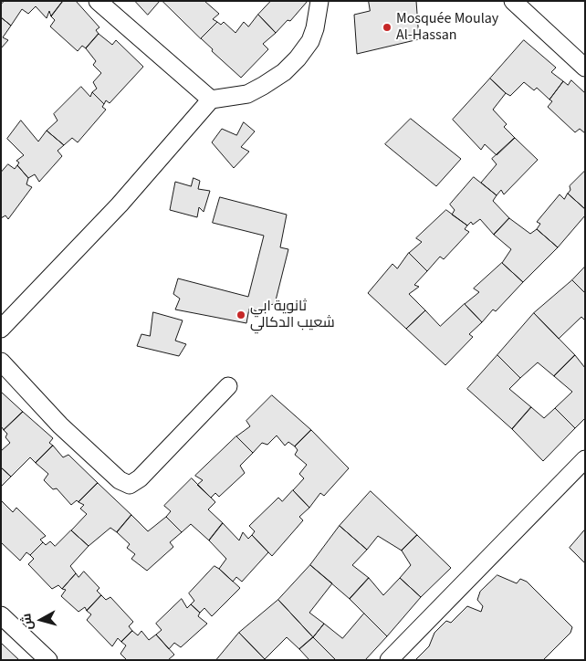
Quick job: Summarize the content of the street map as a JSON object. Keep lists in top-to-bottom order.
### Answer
{
  "places": ["Mosquée Moulay Al-Hassan", "ثانوية ابي شعيب الدكالي"],
  "north": "left"
}
